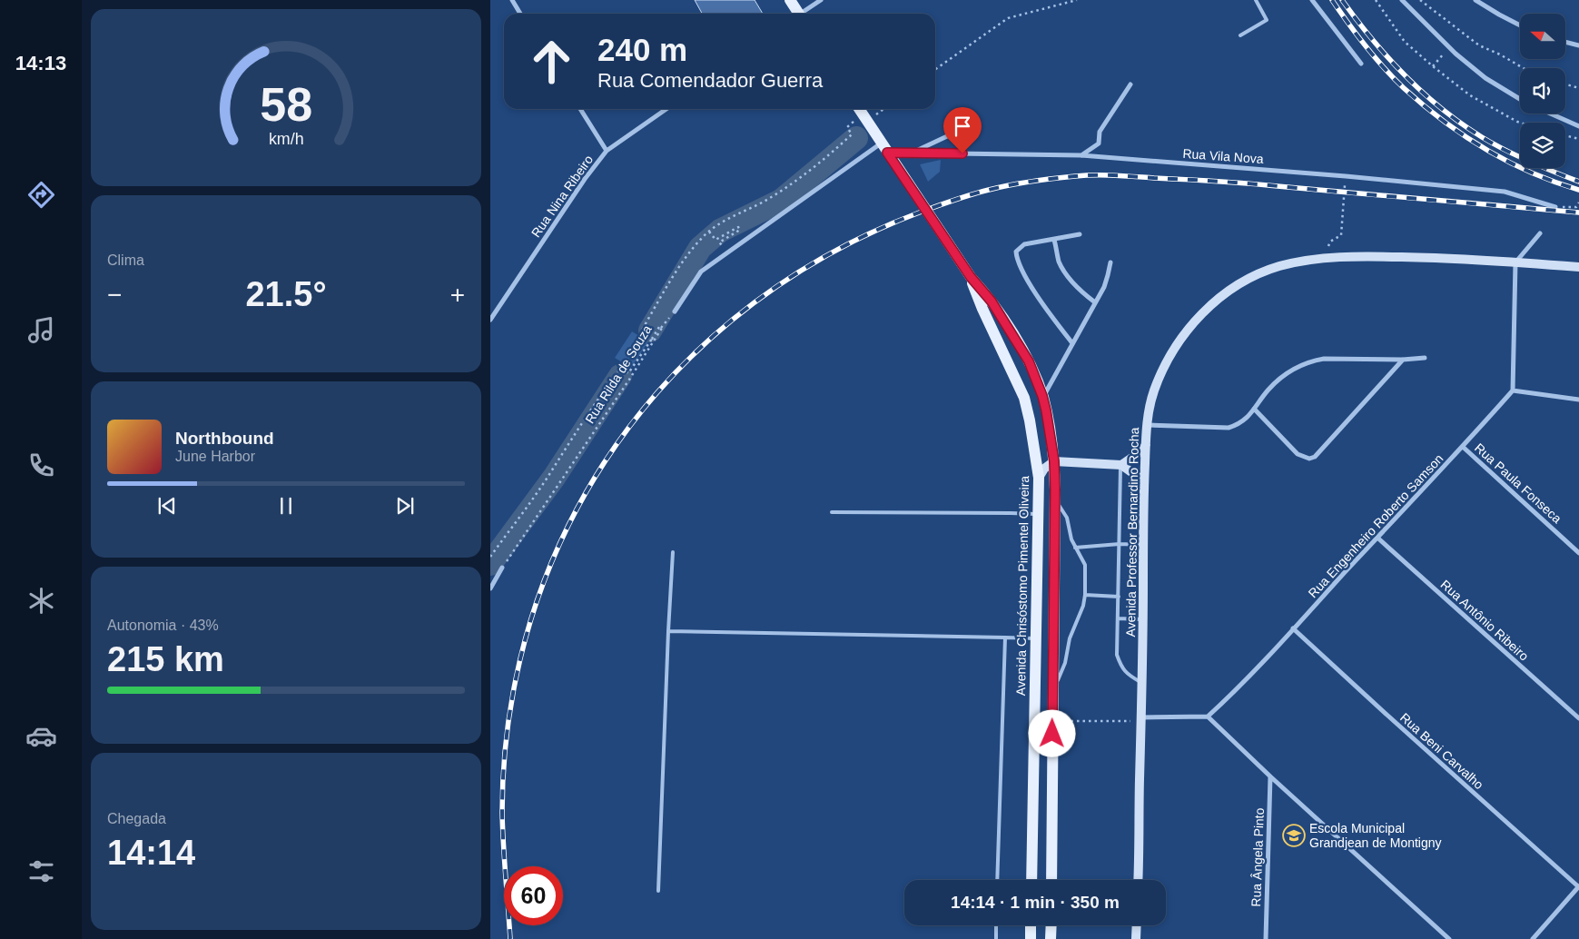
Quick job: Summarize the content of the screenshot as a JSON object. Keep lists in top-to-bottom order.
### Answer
{
  "streets": {
    "main road": ["Avenida Professor Bernardino Rocha", "Avenida Chrisóstomo Pimentel Oliveira"],
    "street": [
      "Rua Vila Nova",
      "Rua Nina Ribeiro",
      "Rua Paula Fonseca",
      "Rua Engenheiro Roberto Samson",
      "Rua Antônio Ribeiro",
      "Rua Beni Carvalho",
      "Rua Ângela Pinto"
    ],
    "path": ["Rua Rilda de Souza"]
  },
  "crossings": [
    ["Rua Paula Fonseca", "Rua Engenheiro Roberto Samson"],
    ["Rua Engenheiro Roberto Samson", "Rua Antônio Ribeiro"],
    ["Rua Engenheiro Roberto Samson", "Rua Beni Carvalho"]
  ],
  "places": {
    "school or university": ["Escola Municipal Grandjean de Montigny"]
  },
  "north": "left",
  "page": {
    "tabs": "14:13",
    "turn": ["240 m", "Rua Comendador Guerra"],
    "tile": [
      "Clima",
      ["Autonomia · 43%", "215 km"],
      ["Chegada", "14:14"]
    ],
    "heat": ["−", "21.5°", "+"],
    "song": ["Northbound", "June Harbor"],
    "limit": "60",
    "trip": "14:14 · 1 min · 350 m",
    "gauge": ["58", "km/h"]
  }
}
